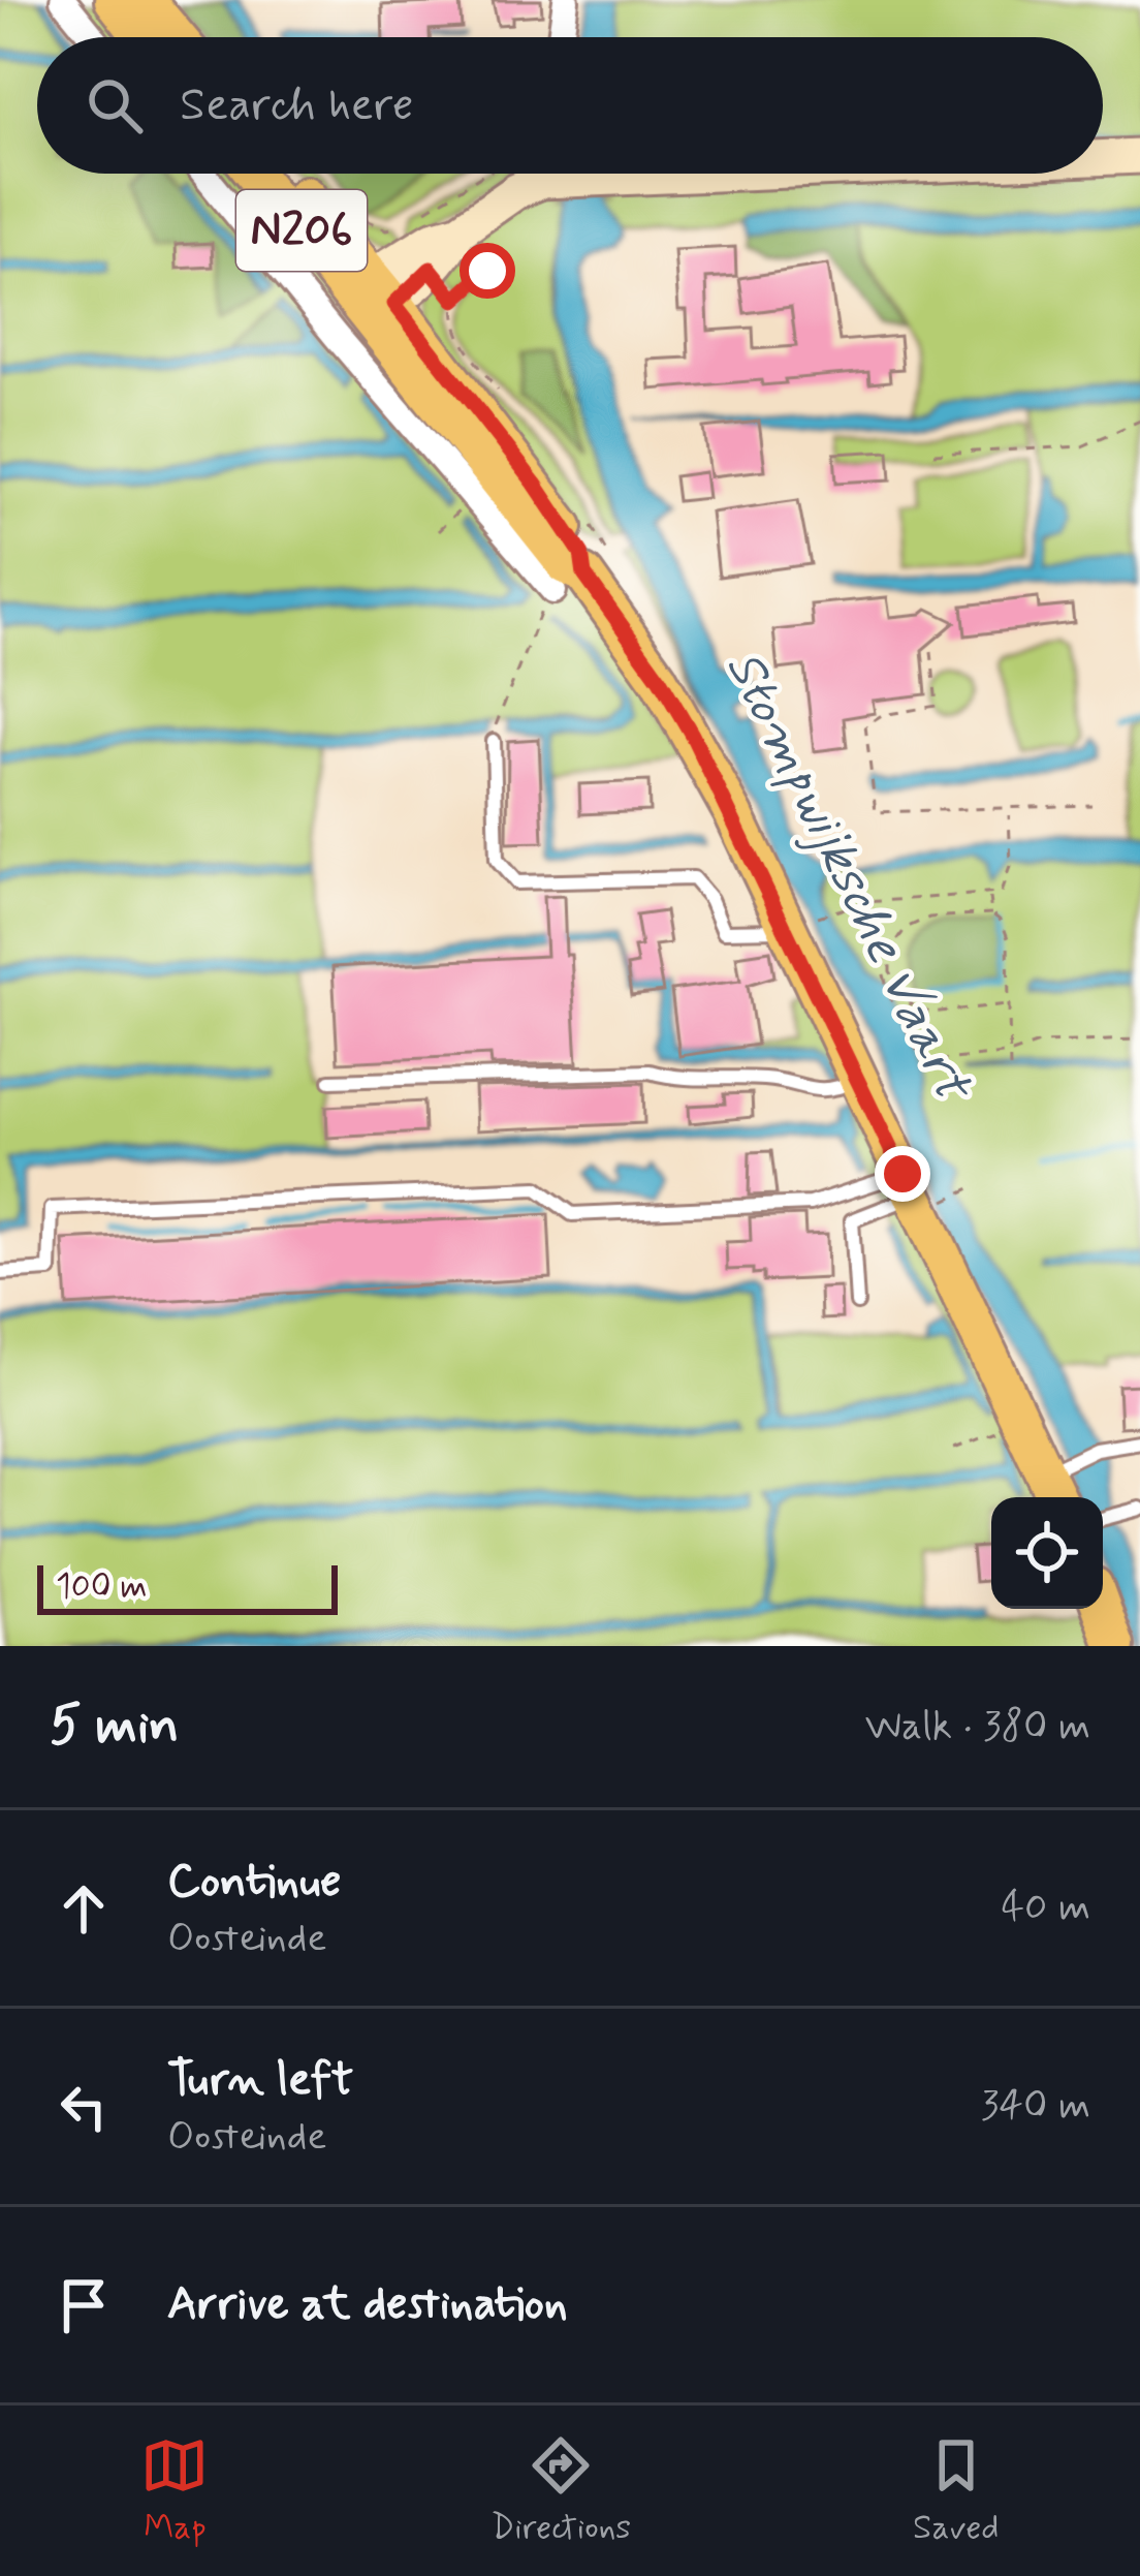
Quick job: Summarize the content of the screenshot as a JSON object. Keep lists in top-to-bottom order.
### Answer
{
  "streets": {
    "main road": ["N206"]
  },
  "water": ["Stompwijksche Vaart"],
  "scale_bar": "100 m",
  "page": {
    "search": "Search here",
    "scale": "100 m",
    "heading": ["5 min", "Walk · 380 m"],
    "list": [
      ["Continue", "Oosteinde", "40 m"],
      ["Turn left", "Oosteinde", "340 m"],
      "Arrive at destination"
    ],
    "nav": ["Map", "Directions", "Saved"]
  }
}
